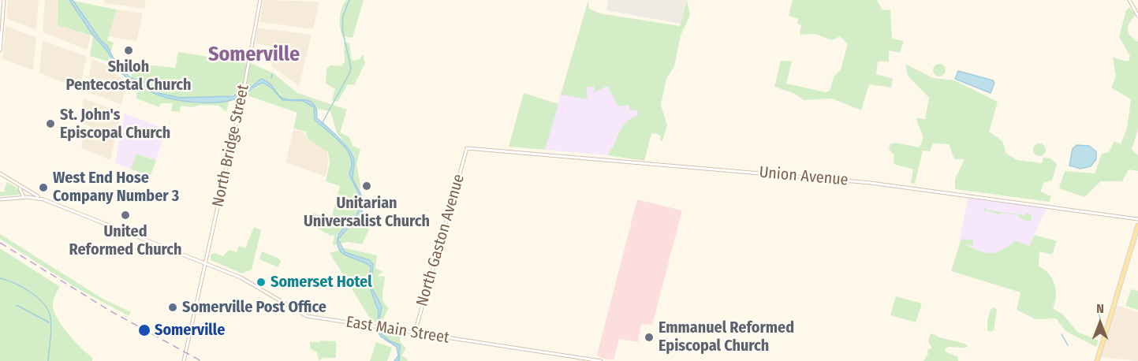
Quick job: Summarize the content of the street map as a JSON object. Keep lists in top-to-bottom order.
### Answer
{
  "streets": {
    "street": [
      "North Bridge Street",
      "Union Avenue",
      "North Gaston Avenue",
      "East Main Street"
    ]
  },
  "crossings": [
    ["North Bridge Street", "East Main Street"],
    ["Union Avenue", "North Gaston Avenue"],
    ["North Gaston Avenue", "East Main Street"]
  ],
  "districts": ["Somerville"],
  "places": [
    "Shiloh Pentecostal Church",
    "St. John's Episcopal Church",
    "Unitarian Universalist Church",
    "West End Hose Company Number 3",
    "United Reformed Church",
    "Somerset Hotel",
    "Somerville Post Office",
    "Somerville",
    "Emmanuel Reformed Episcopal Church"
  ],
  "north": "top"
}
